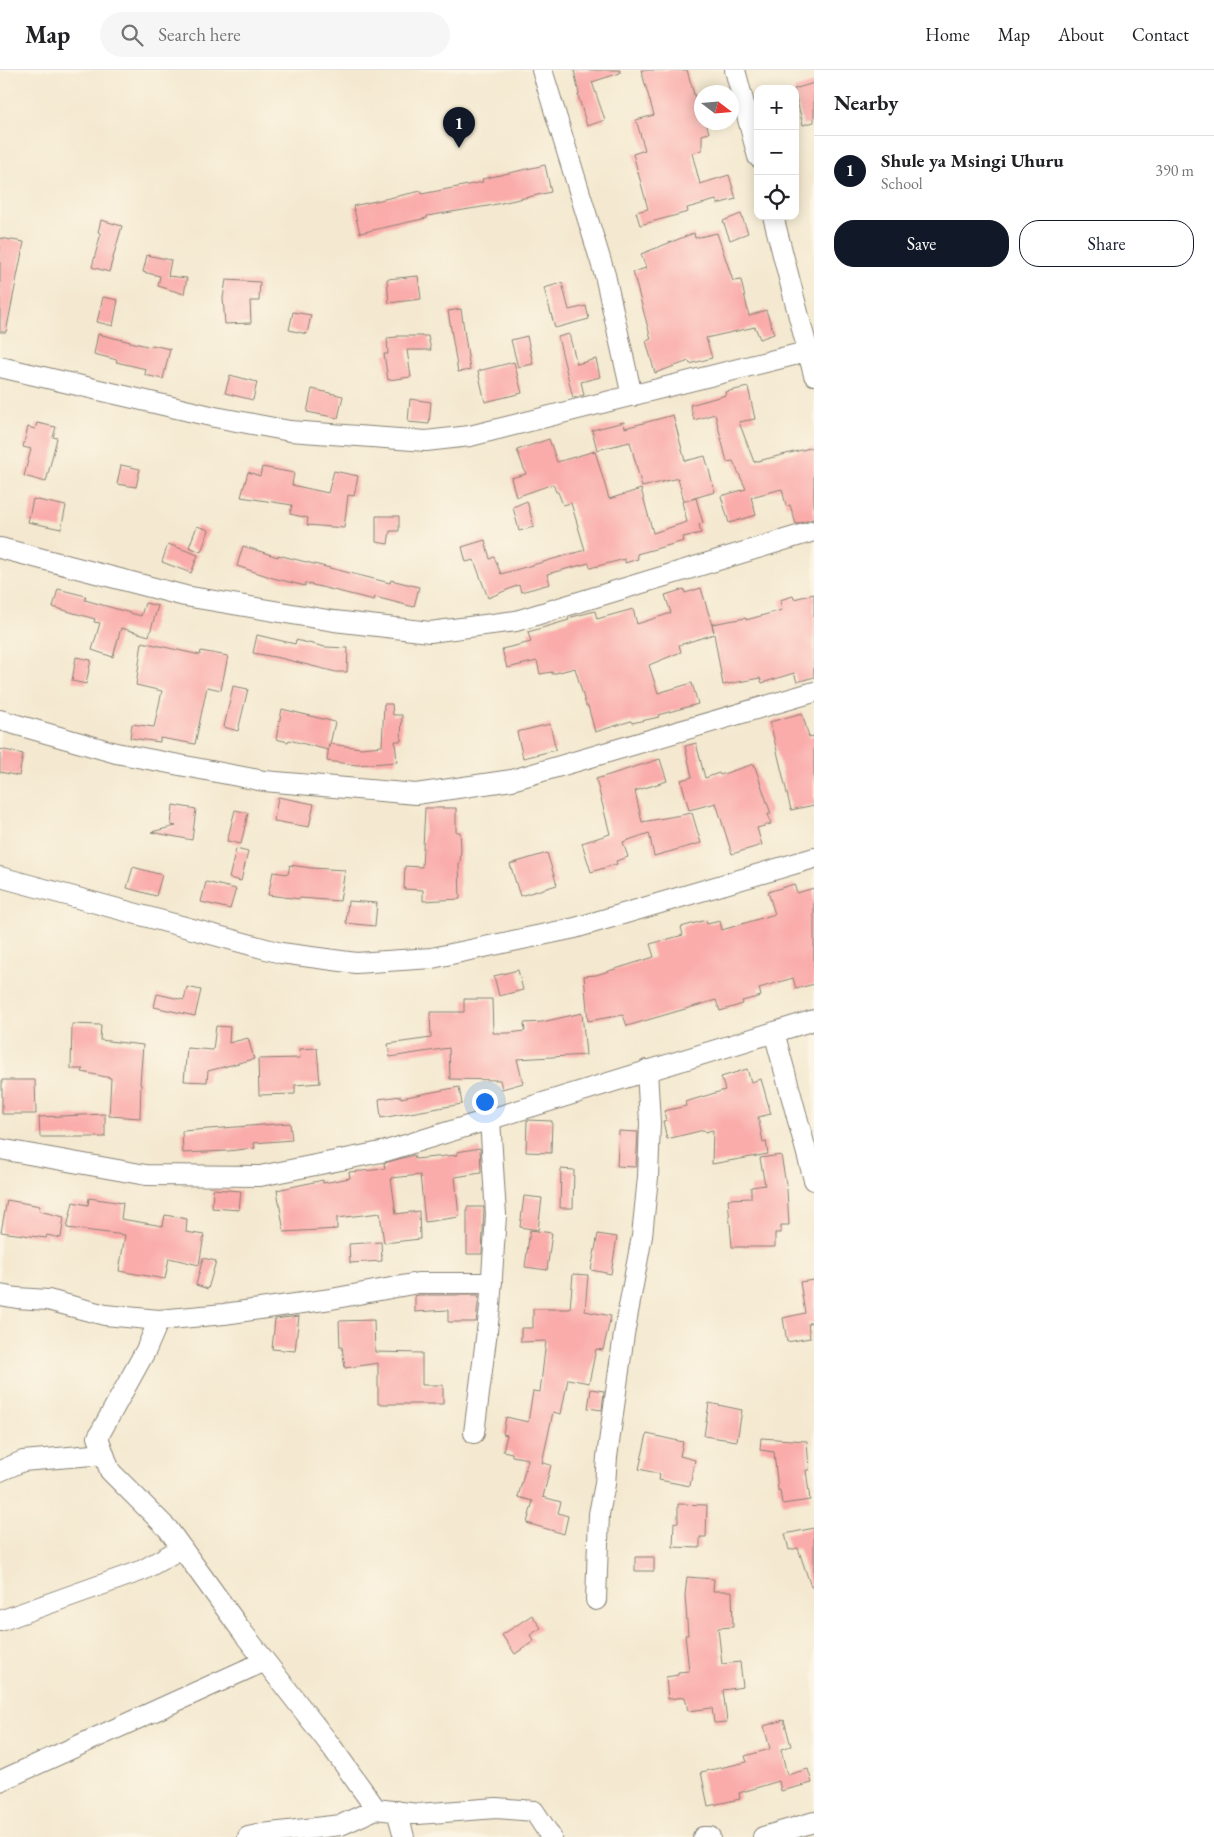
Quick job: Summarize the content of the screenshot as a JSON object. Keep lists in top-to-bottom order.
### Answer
{
  "north": "right",
  "page": {
    "header": "Map",
    "search": "Search here",
    "nav": [
      "Home",
      "Map",
      "About",
      "Contact"
    ],
    "heading": "Nearby",
    "map_buttons": ["+", "−"],
    "pins": "1",
    "list": [
      {
        "mark": "1",
        "name": "Shule ya Msingi Uhuru",
        "note": "School",
        "value": "390 m"
      }
    ],
    "buttons": ["Save", "Share"]
  }
}
